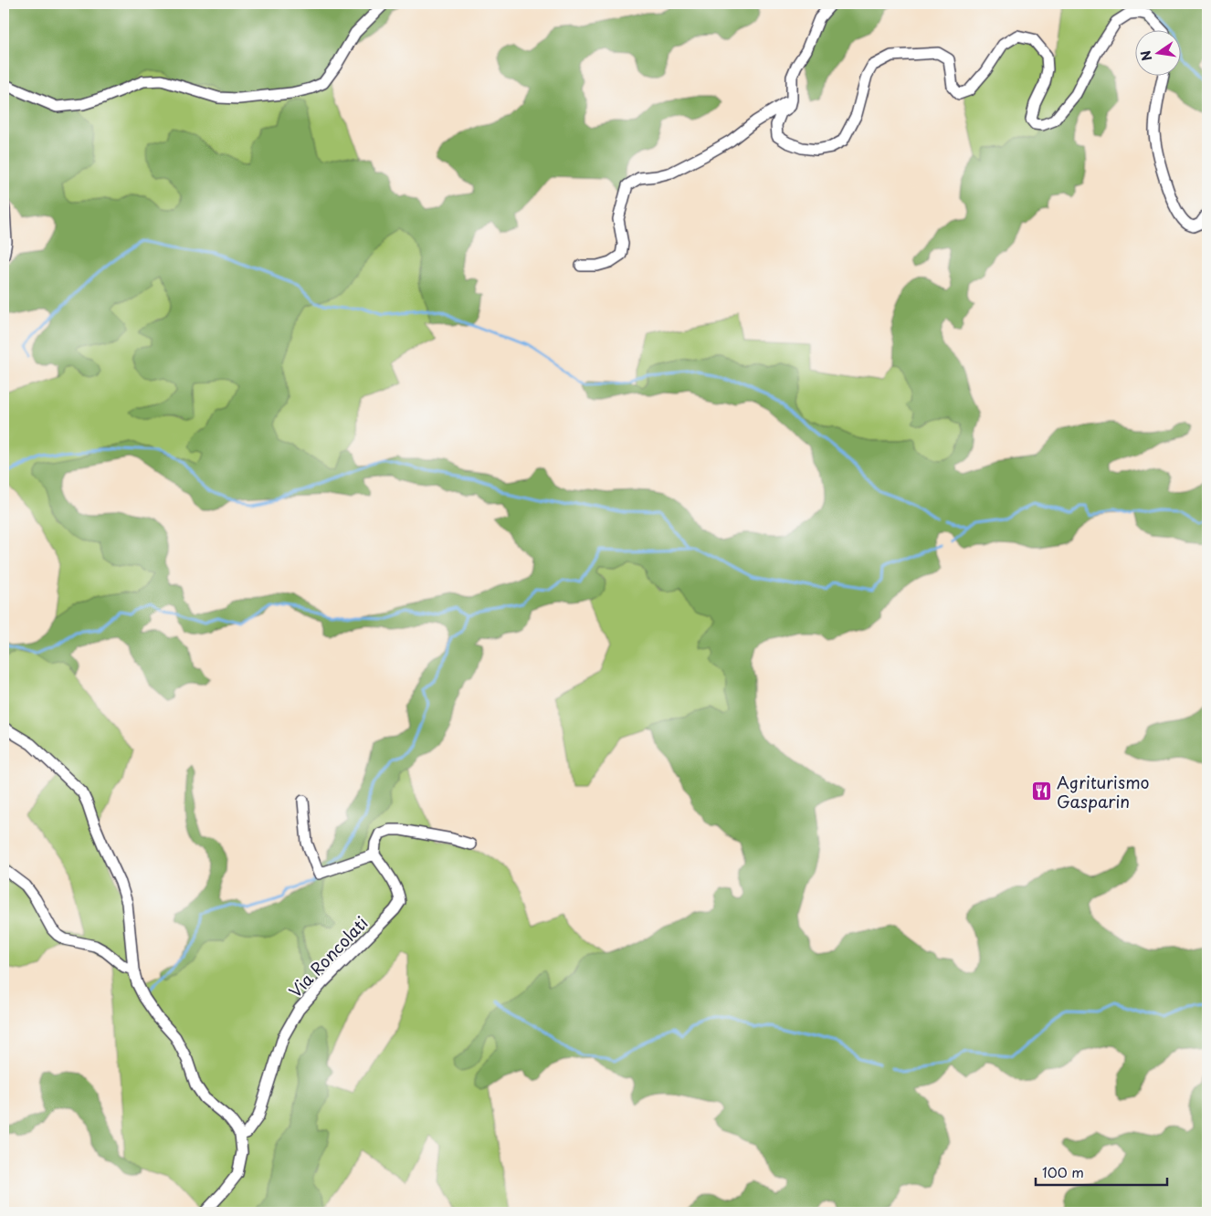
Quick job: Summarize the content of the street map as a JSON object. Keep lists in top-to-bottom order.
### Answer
{
  "streets": {
    "street": ["Via Roncolati"]
  },
  "places": {
    "restaurant": ["Agriturismo Gasparin"]
  },
  "scale_bar": "100 m",
  "north": "left"
}
